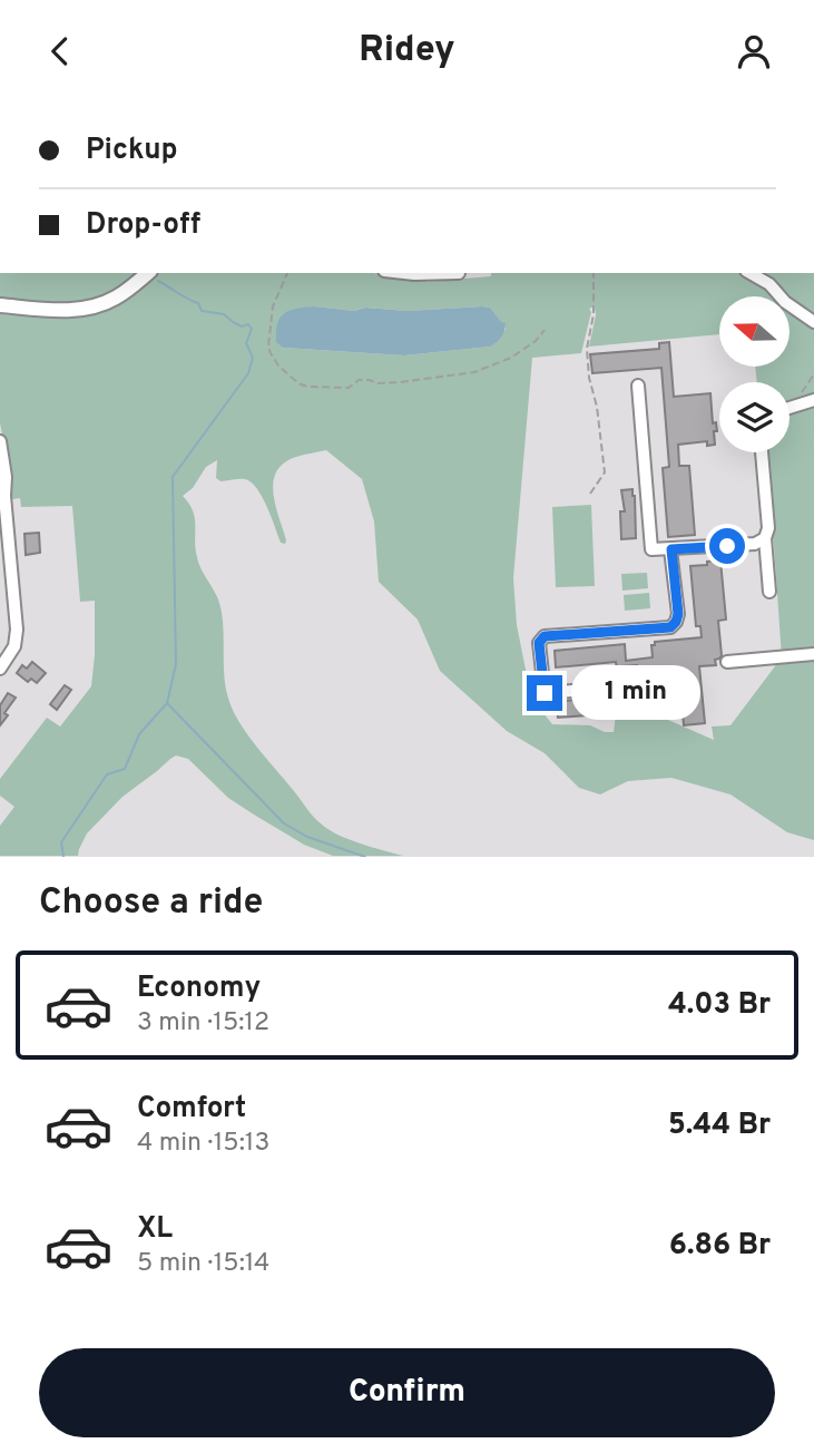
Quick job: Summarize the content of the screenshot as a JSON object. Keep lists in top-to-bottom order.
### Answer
{
  "north": "left",
  "page": {
    "header": "Ridey",
    "banner": ["Pickup", "Drop-off"],
    "bubble": "1 min",
    "heading": "Choose a ride",
    "list": [
      {
        "name": "Economy",
        "note": "3 min · 15:12",
        "value": "4.03 Br"
      },
      {
        "name": "Comfort",
        "note": "4 min · 15:13",
        "value": "5.44 Br"
      },
      {
        "name": "XL",
        "note": "5 min · 15:14",
        "value": "6.86 Br"
      }
    ],
    "buttons": "Confirm"
  }
}
